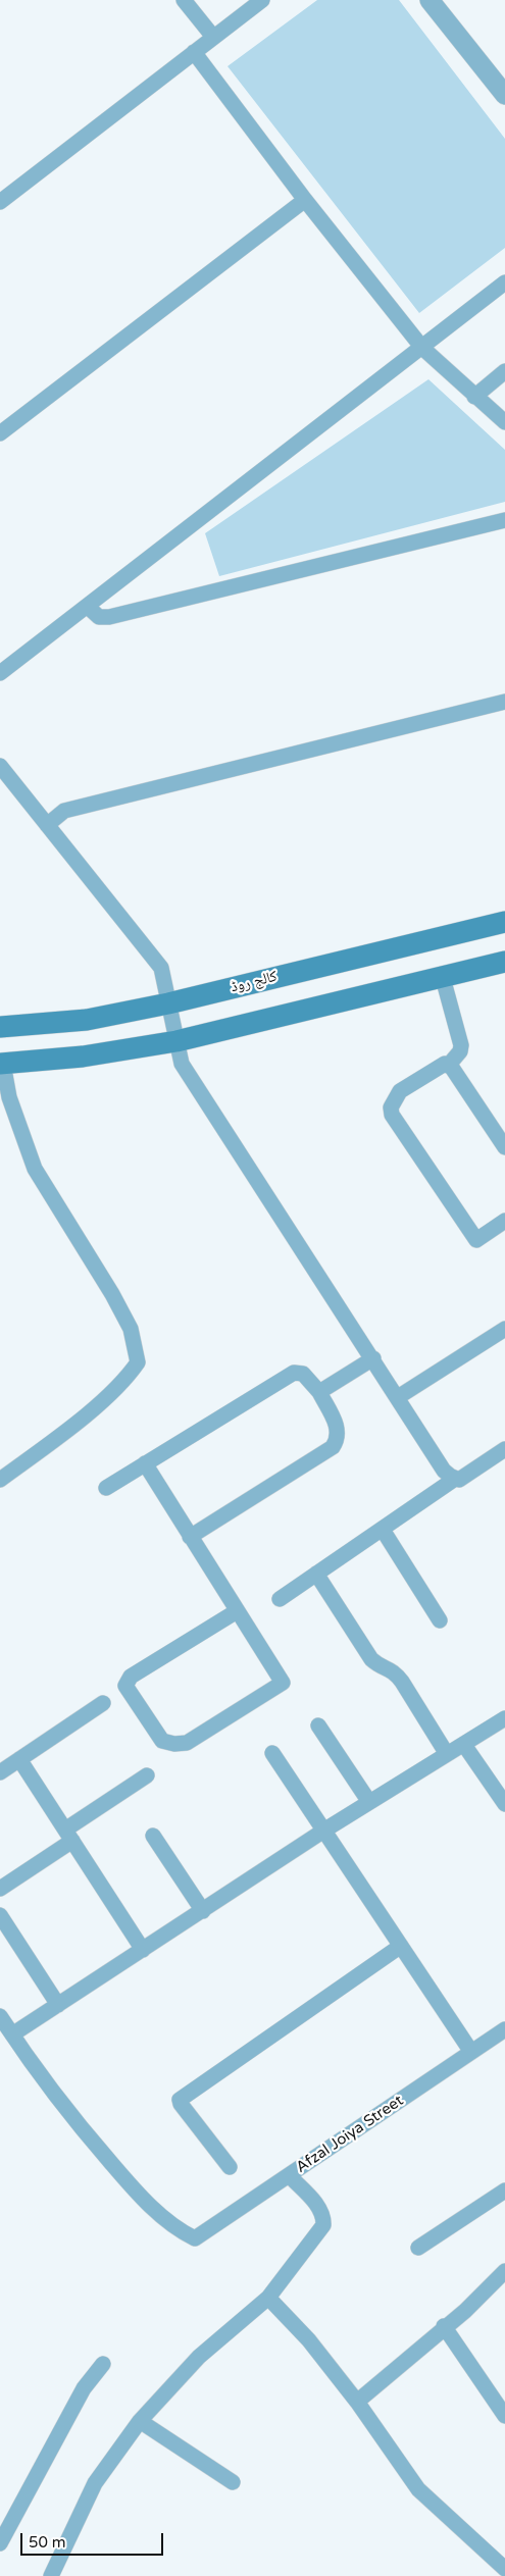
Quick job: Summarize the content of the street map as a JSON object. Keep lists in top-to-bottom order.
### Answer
{
  "streets": {
    "main road": ["کالج روڈ"],
    "street": ["Afzal Joiya Street"]
  },
  "scale_bar": "50 m"
}
